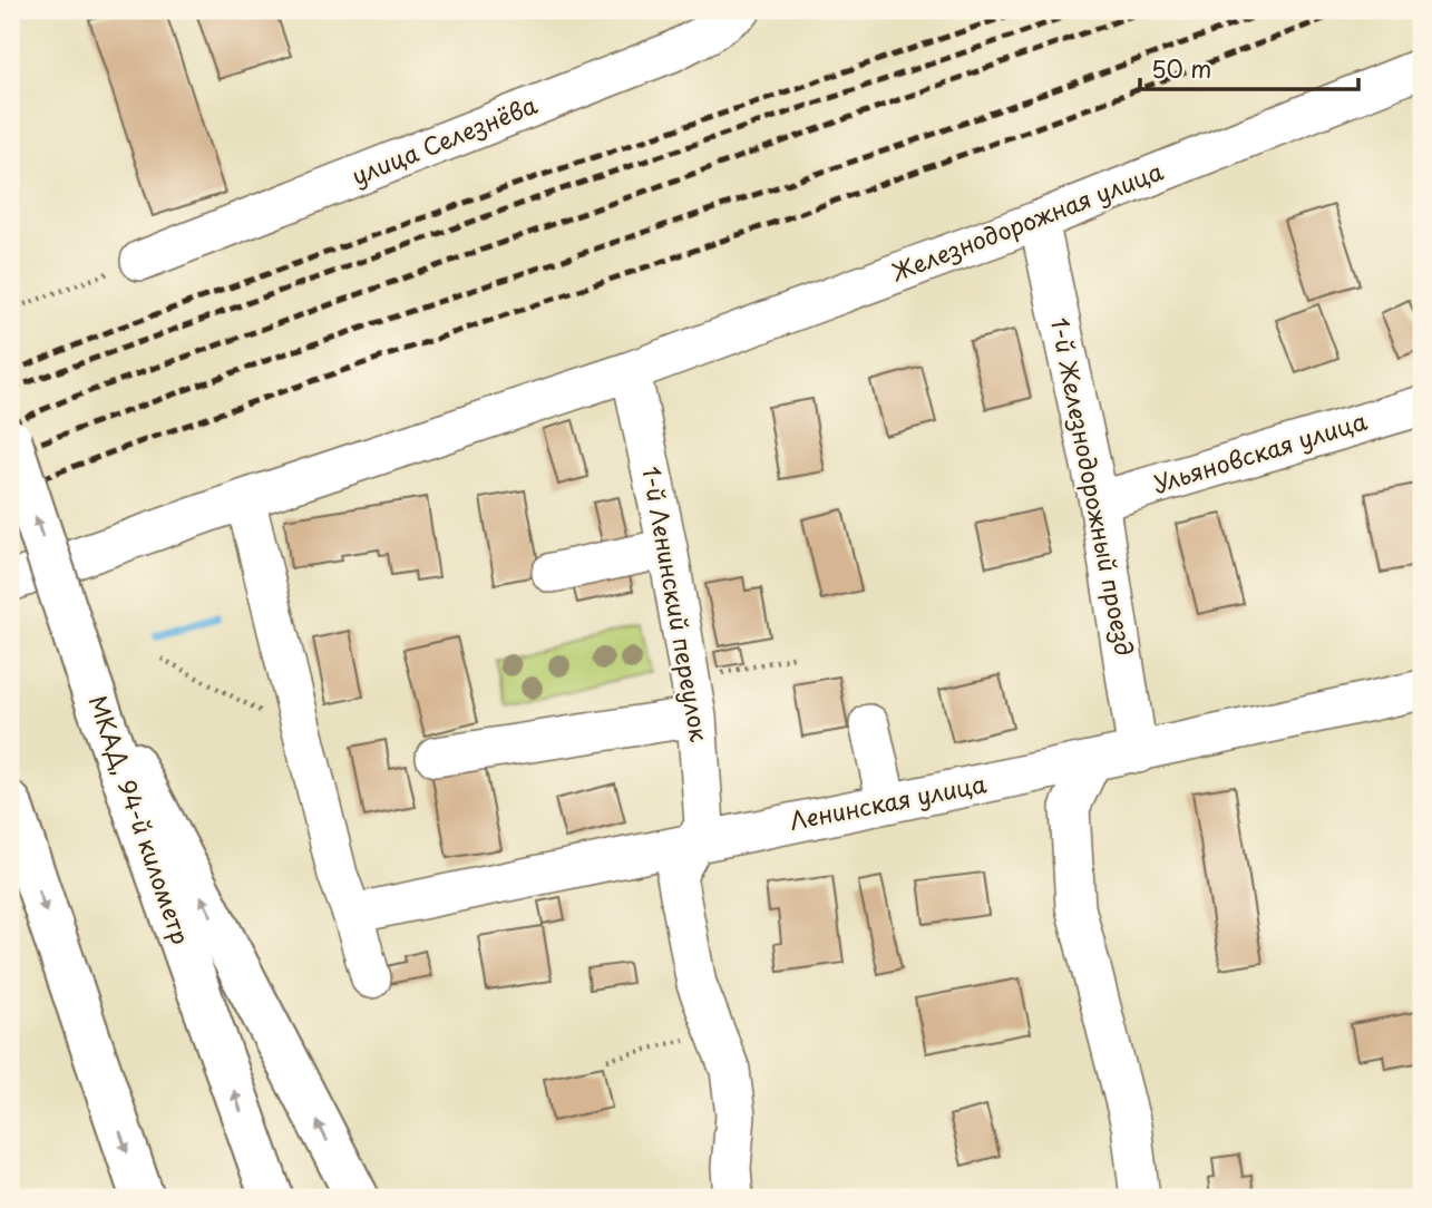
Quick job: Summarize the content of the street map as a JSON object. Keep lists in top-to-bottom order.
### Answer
{
  "streets": {
    "main road": ["МКАД, 94-й километр"],
    "street": [
      "улица Селезнёва",
      "Железнодорожная улица",
      "Ульяновская улица",
      "1-й Железнодорожный проезд",
      "1-й Ленинский переулок",
      "Ленинская улица"
    ]
  },
  "crossings": [
    ["Железнодорожная улица", "1-й Железнодорожный проезд"],
    ["Железнодорожная улица", "1-й Ленинский переулок"],
    ["Ульяновская улица", "1-й Железнодорожный проезд"],
    ["1-й Железнодорожный проезд", "Ленинская улица"],
    ["1-й Ленинский переулок", "Ленинская улица"]
  ],
  "scale_bar": "50 m"
}
